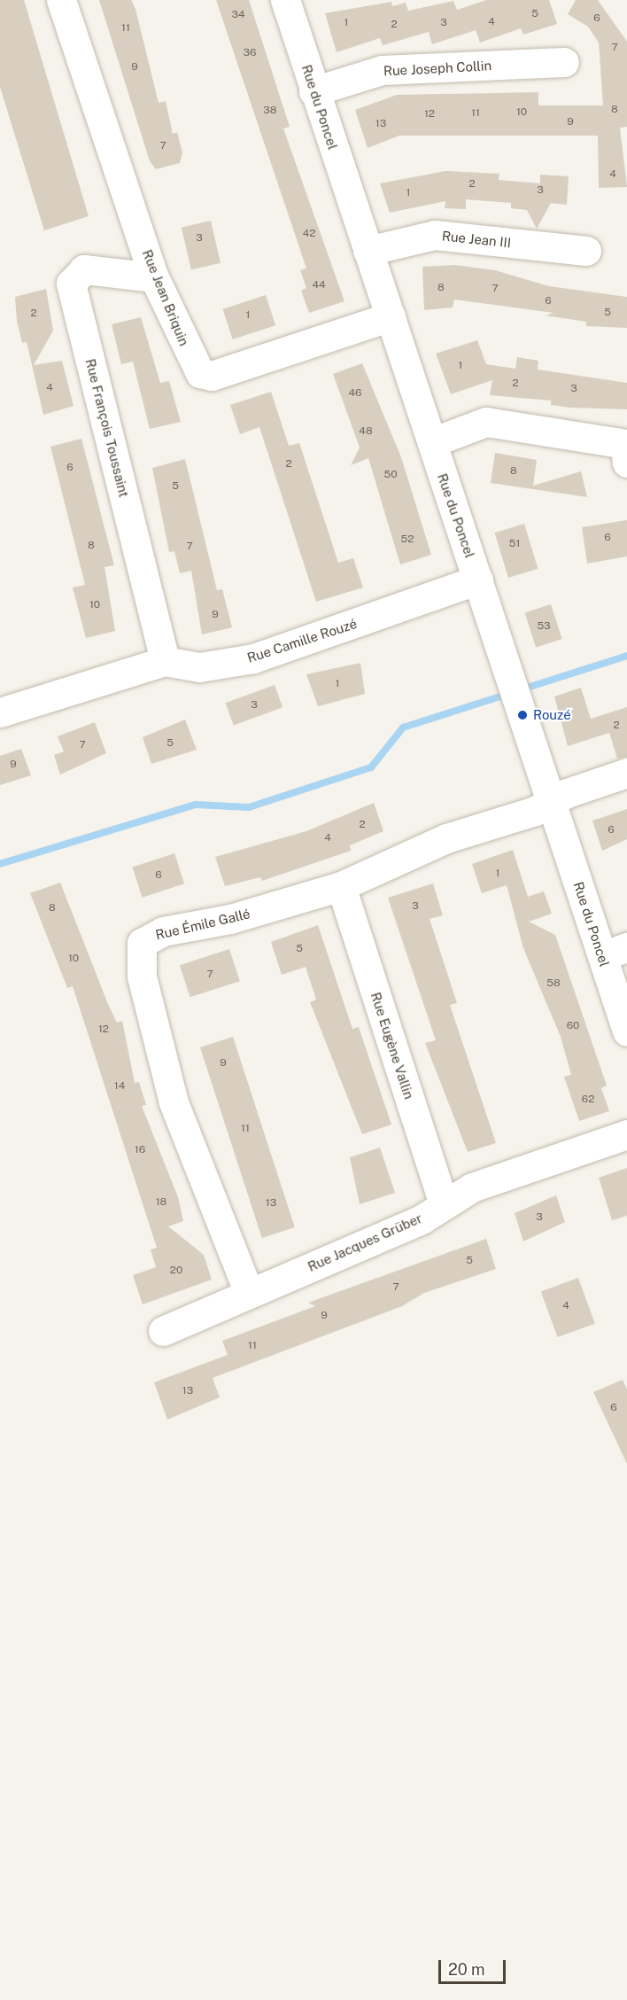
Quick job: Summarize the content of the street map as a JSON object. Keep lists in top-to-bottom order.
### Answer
{
  "streets": {
    "street": [
      "Rue Joseph Collin",
      "Rue du Poncel",
      "Rue Jean III",
      "Rue Jean Briquin",
      "Rue François Toussaint",
      "Rue Camille Rouzé",
      "Rue Émile Gallé",
      "Rue Eugène Vallin",
      "Rue Jacques Grüber"
    ]
  },
  "crossings": [
    ["Rue Joseph Collin", "Rue du Poncel"],
    ["Rue du Poncel", "Rue Jean III"],
    ["Rue du Poncel", "Rue Jean Briquin"],
    ["Rue du Poncel", "Rue Camille Rouzé"],
    ["Rue du Poncel", "Rue Émile Gallé"],
    ["Rue Jean Briquin", "Rue François Toussaint"],
    ["Rue François Toussaint", "Rue Camille Rouzé"],
    ["Rue Émile Gallé", "Rue Eugène Vallin"],
    ["Rue Émile Gallé", "Rue Jacques Grüber"],
    ["Rue Eugène Vallin", "Rue Jacques Grüber"]
  ],
  "places": ["Rouzé"],
  "house_numbers": [
    "5",
    "34",
    "6",
    "4",
    "1",
    "3",
    "2",
    "11",
    "7",
    "36",
    "9",
    "8",
    "38",
    "10",
    "11",
    "12",
    "9",
    "13",
    "7",
    "4",
    "2",
    "3",
    "1",
    "42",
    "3",
    "44",
    "8",
    "7",
    "6",
    "5",
    "2",
    "1",
    "1",
    "2",
    "4",
    "3",
    "46",
    "48",
    "2",
    "6",
    "8",
    "50",
    "5",
    "6",
    "52",
    "51",
    "8",
    "7",
    "10",
    "9",
    "53",
    "1",
    "3",
    "2",
    "5",
    "7",
    "9",
    "2",
    "6",
    "4",
    "1",
    "6",
    "3",
    "8",
    "5",
    "10",
    "7",
    "58",
    "60",
    "12",
    "9",
    "14",
    "62",
    "11",
    "16",
    "18",
    "13",
    "3",
    "5",
    "20",
    "7",
    "4",
    "9",
    "11",
    "13",
    "6"
  ],
  "scale_bar": "20 m"
}
